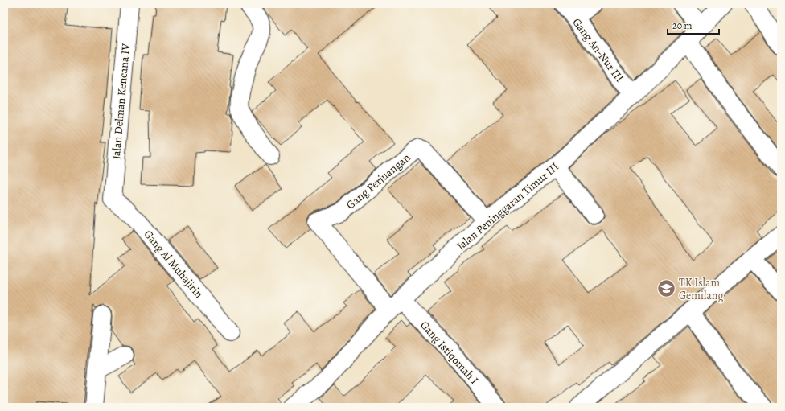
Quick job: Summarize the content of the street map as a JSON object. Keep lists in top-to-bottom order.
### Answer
{
  "streets": {
    "street": [
      "Gang An-Nur III",
      "Jalan Delman Kencana IV",
      "Gang Perjuangan",
      "Jalan Peninggaran Timur III",
      "Gang Al Muhajirin",
      "Gang Istiqomah I"
    ]
  },
  "crossings": [
    ["Gang An-Nur III", "Jalan Peninggaran Timur III"],
    ["Jalan Delman Kencana IV", "Gang Al Muhajirin"],
    ["Gang Perjuangan", "Jalan Peninggaran Timur III"],
    ["Gang Perjuangan", "Gang Istiqomah I"],
    ["Jalan Peninggaran Timur III", "Gang Istiqomah I"]
  ],
  "places": {
    "school or university": ["TK Islam Gemilang"]
  },
  "scale_bar": "20 m"
}
